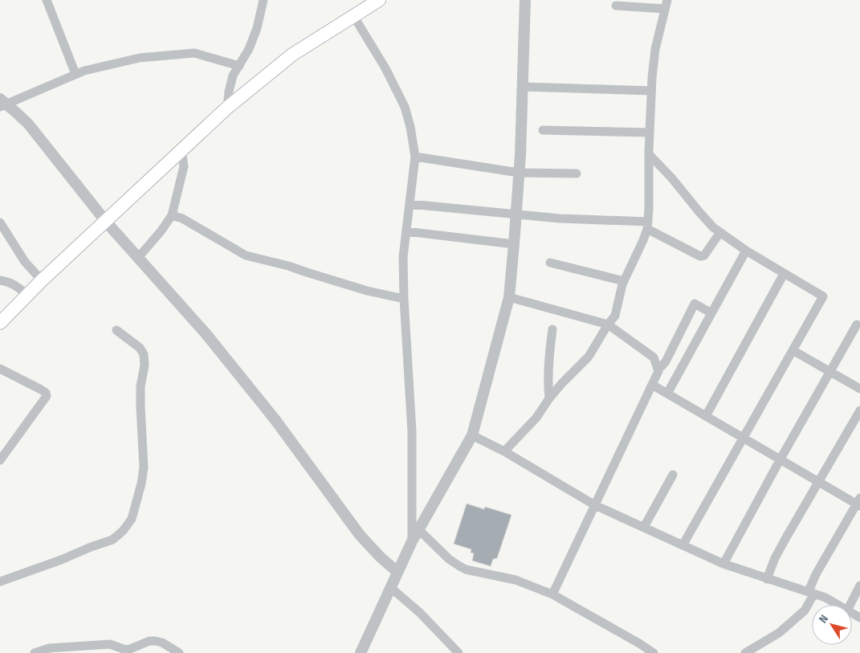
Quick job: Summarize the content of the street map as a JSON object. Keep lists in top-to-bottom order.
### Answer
{
  "north": "top left"
}
